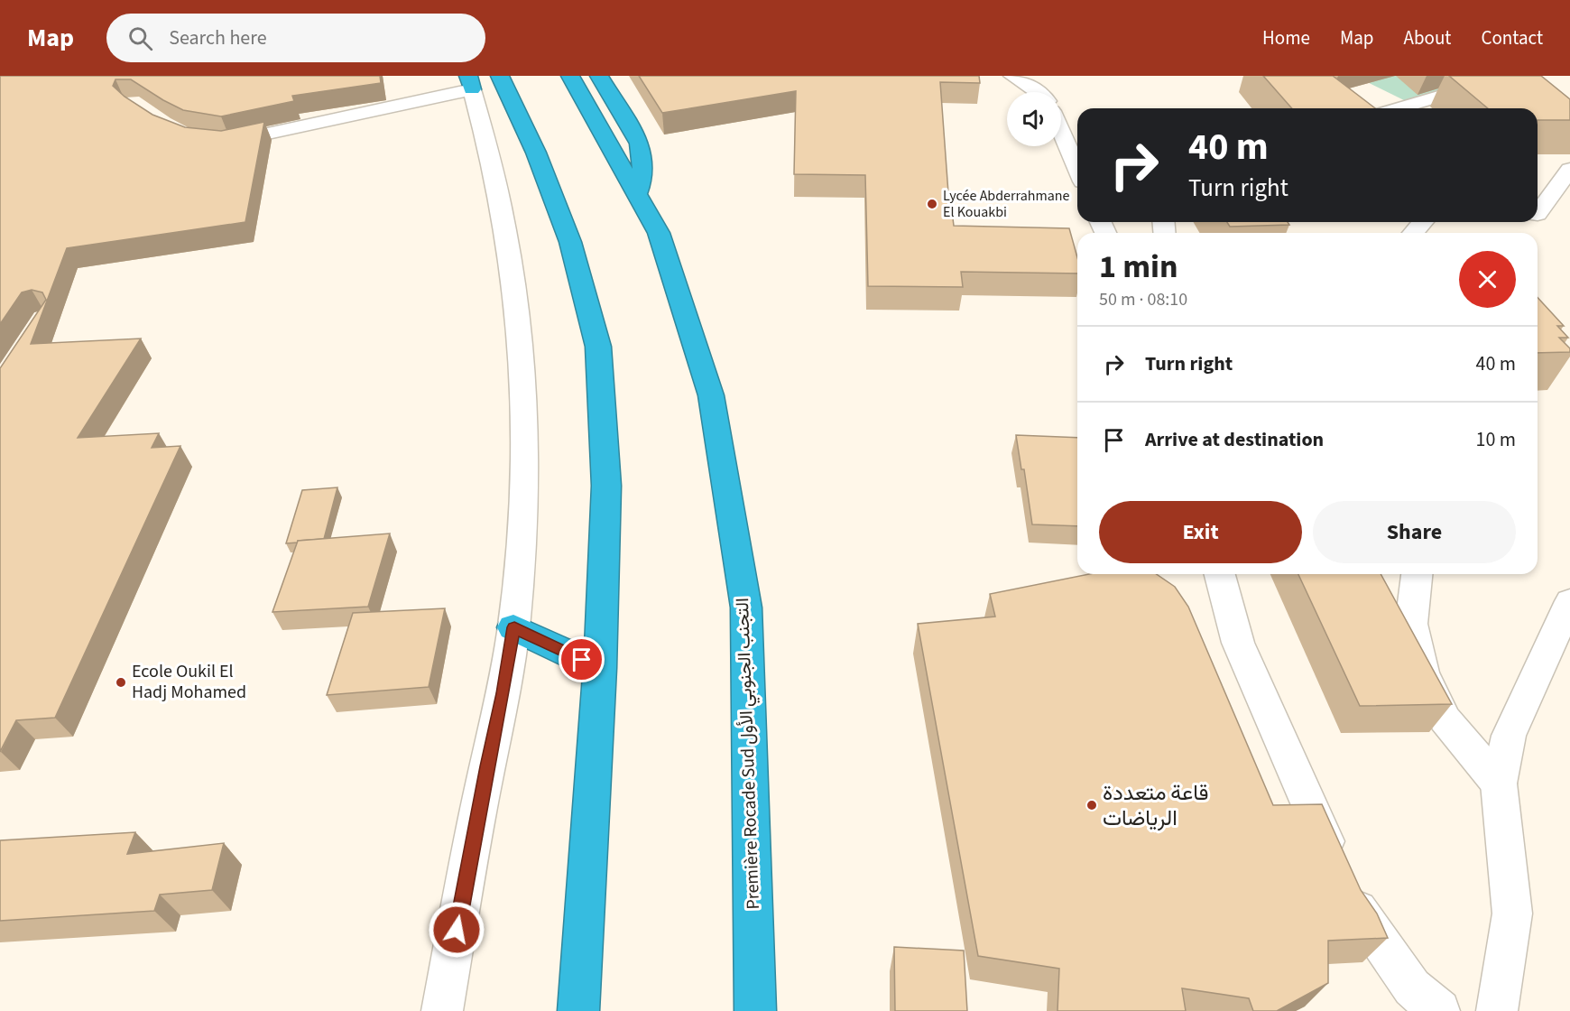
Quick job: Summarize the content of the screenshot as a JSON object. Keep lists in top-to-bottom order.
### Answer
{
  "streets": {
    "highway": ["Première Rocade Sud التجنب الجنوبي الأول"]
  },
  "places": ["Lycée Abderrahmane El Kouakbi", "Ecole Oukil El Hadj Mohamed", "قاعة متعددة الرياضات"],
  "page": {
    "header": "Map",
    "search": "Search here",
    "nav": [
      "Home",
      "Map",
      "About",
      "Contact"
    ],
    "turn": ["40 m", "Turn right"],
    "heading": ["1 min", "50 m · 08:10"],
    "list": [
      {
        "name": "Turn right",
        "value": "40 m"
      },
      {
        "name": "Arrive at destination",
        "value": "10 m"
      }
    ],
    "buttons": ["Exit", "Share"]
  }
}
